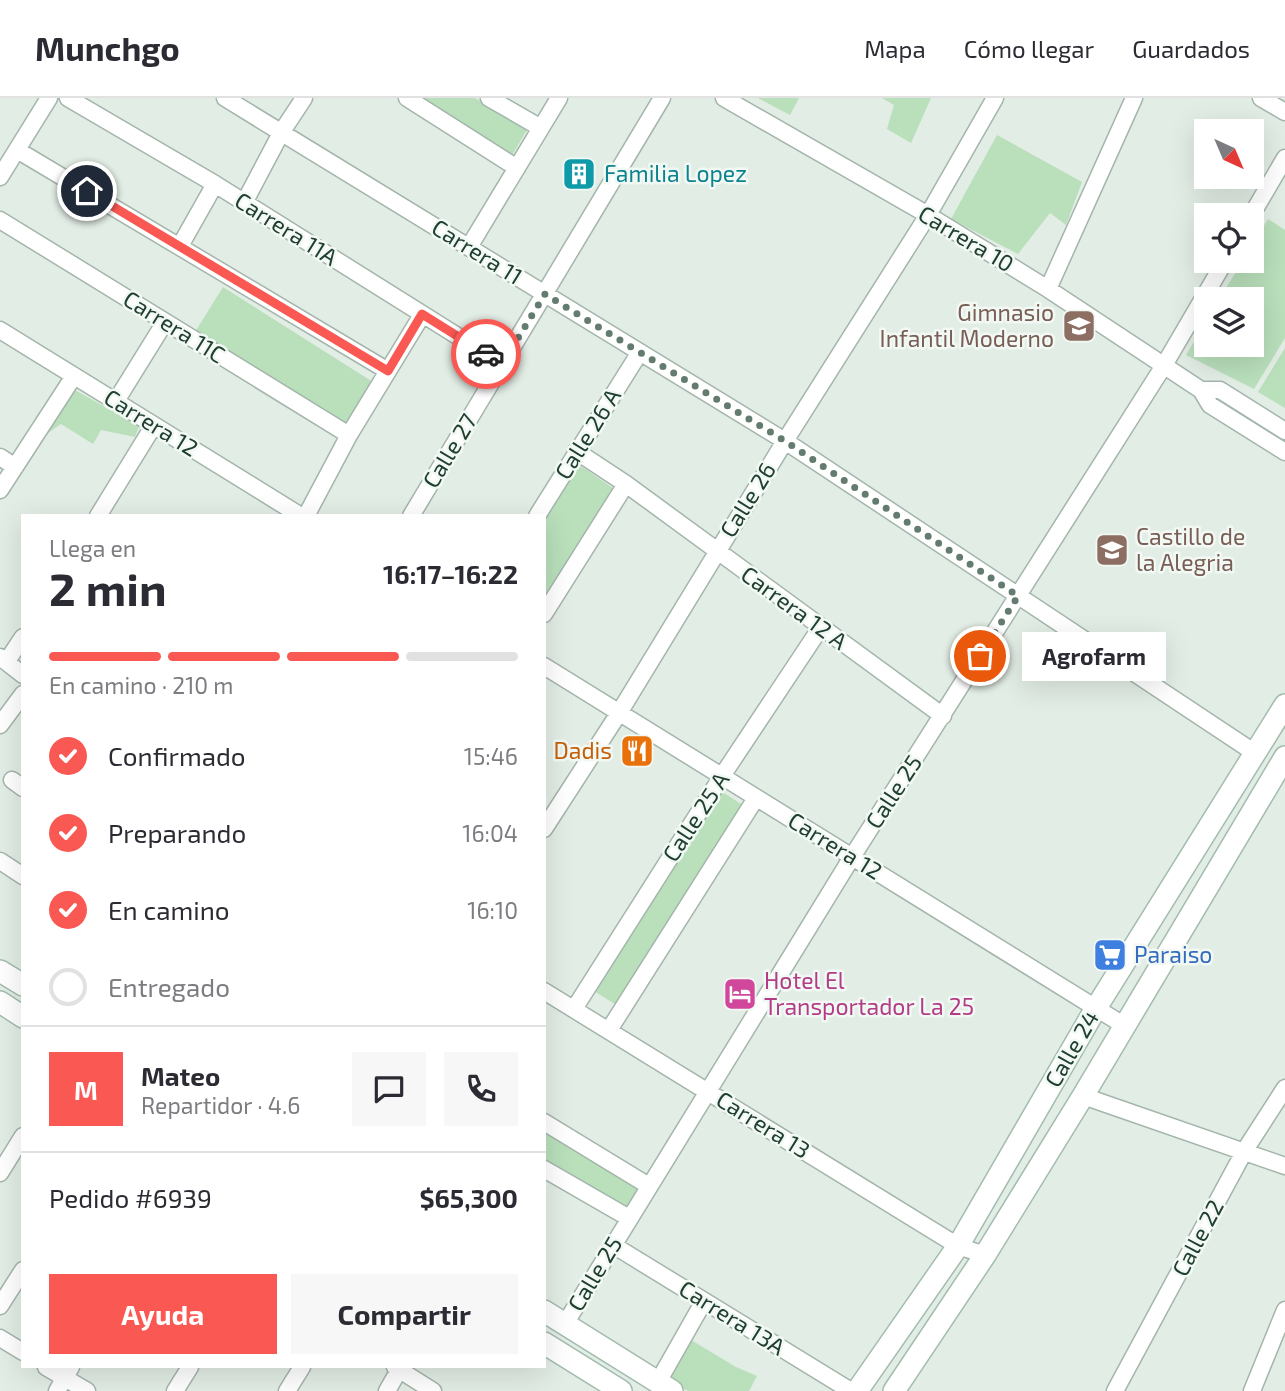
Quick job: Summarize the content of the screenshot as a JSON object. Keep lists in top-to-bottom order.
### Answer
{
  "streets": {
    "street": [
      "Carrera 11A",
      "Carrera 10",
      "Carrera 11",
      "Carrera 11C",
      "Carrera 12",
      "Calle 26 A",
      "Calle 27",
      "Calle 26",
      "Carrera 12 A",
      "Calle 25",
      "Calle 25 A",
      "Calle 24",
      "Carrera 13",
      "Calle 22",
      "Carrera 13A"
    ]
  },
  "crossings": [
    ["Carrera 11A", "Calle 27"],
    ["Carrera 10", "Calle 26"],
    ["Carrera 10", "Calle 25"],
    ["Carrera 11", "Calle 26 A"],
    ["Carrera 11", "Calle 27"],
    ["Carrera 11", "Calle 26"],
    ["Carrera 11", "Calle 25"],
    ["Carrera 11", "Calle 24"],
    ["Carrera 12", "Calle 26"],
    ["Carrera 12", "Calle 25"],
    ["Carrera 12", "Calle 25 A"],
    ["Carrera 12", "Calle 24"],
    ["Calle 26 A", "Carrera 12 A"],
    ["Calle 26", "Carrera 12 A"],
    ["Carrera 12 A", "Calle 25"],
    ["Carrera 12 A", "Calle 25 A"],
    ["Calle 25", "Carrera 13"],
    ["Calle 25", "Carrera 13A"],
    ["Calle 25 A", "Carrera 13"],
    ["Calle 24", "Carrera 13"]
  ],
  "places": {
    "building": ["Familia Lopez"],
    "school or university": ["Gimnasio Infantil Moderno", "Castillo de la Alegria"],
    "other": ["Agrofarm"],
    "restaurant": ["Dadis"],
    "supermarket": ["Paraiso"],
    "hotel": ["Hotel El Transportador La 25"]
  },
  "north": "bottom right",
  "page": {
    "header": "Munchgo",
    "nav": ["Mapa", "Cómo llegar", "Guardados"],
    "heading": ["2 min", "Llega en", "16:17–16:22"],
    "panel": [
      "Mateo",
      "Repartidor · 4.6",
      "Pedido #6939",
      "$65,300"
    ],
    "bubble": "Agrofarm",
    "bar": "En camino · 210 m",
    "list": [
      ["Confirmado", "15:46"],
      ["Preparando", "16:04"],
      ["En camino", "16:10"],
      "Entregado"
    ],
    "round": "M",
    "buttons": ["Ayuda", "Compartir"]
  }
}
